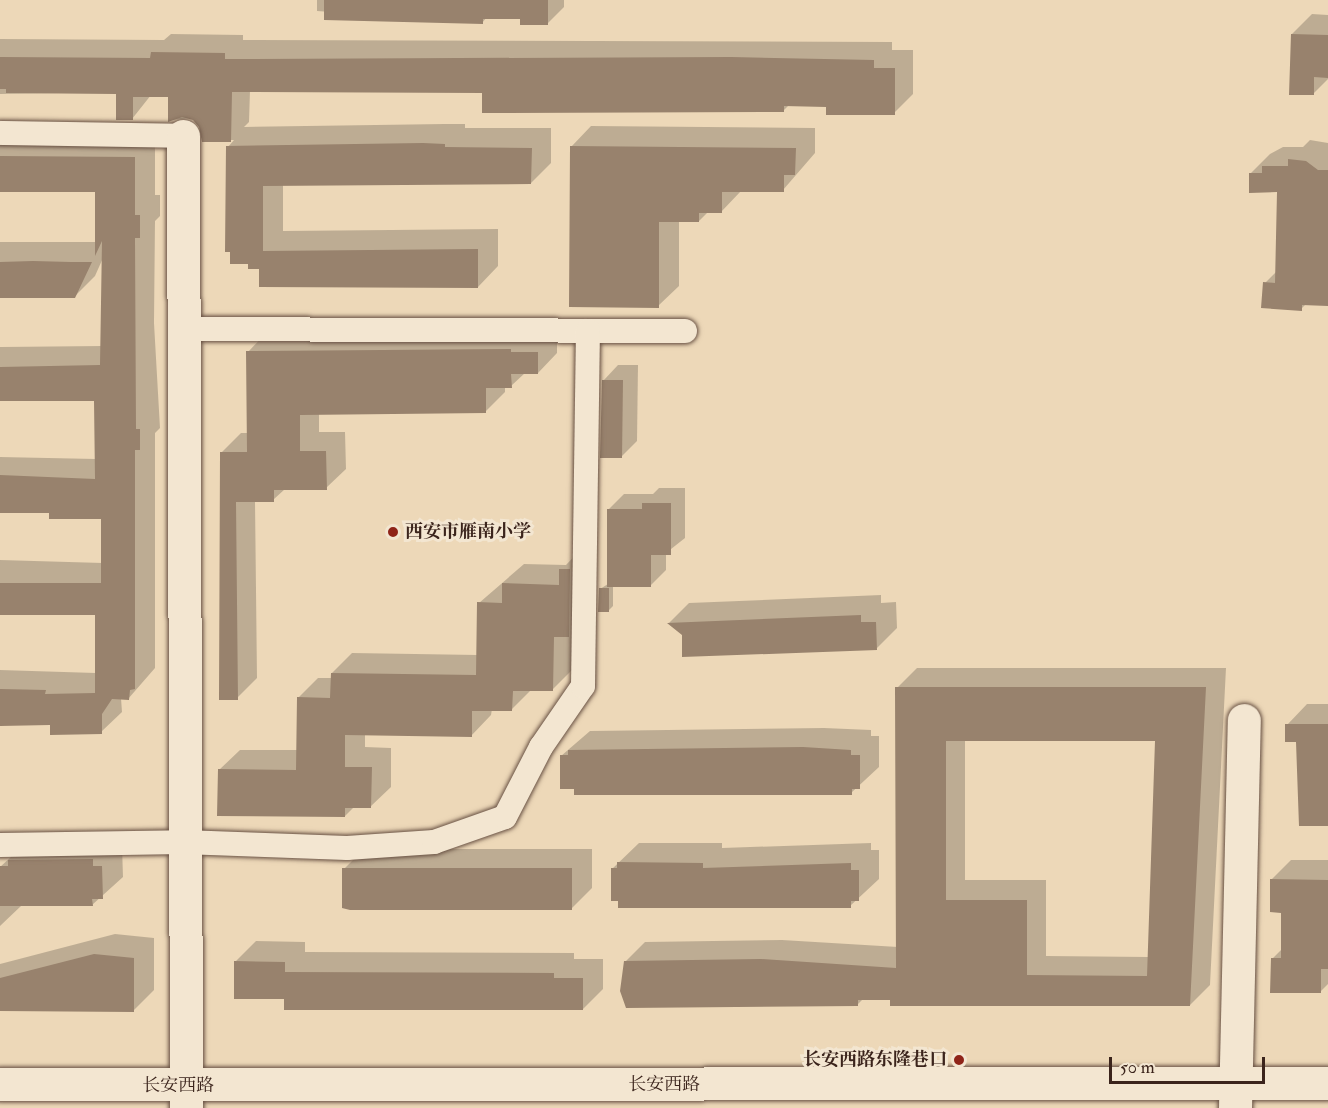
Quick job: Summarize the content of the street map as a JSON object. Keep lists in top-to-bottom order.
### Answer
{
  "streets": {
    "main road": ["长安西路"]
  },
  "places": ["西安市雁南小学", "长安西路东隆巷口"],
  "scale_bar": "50 m"
}
